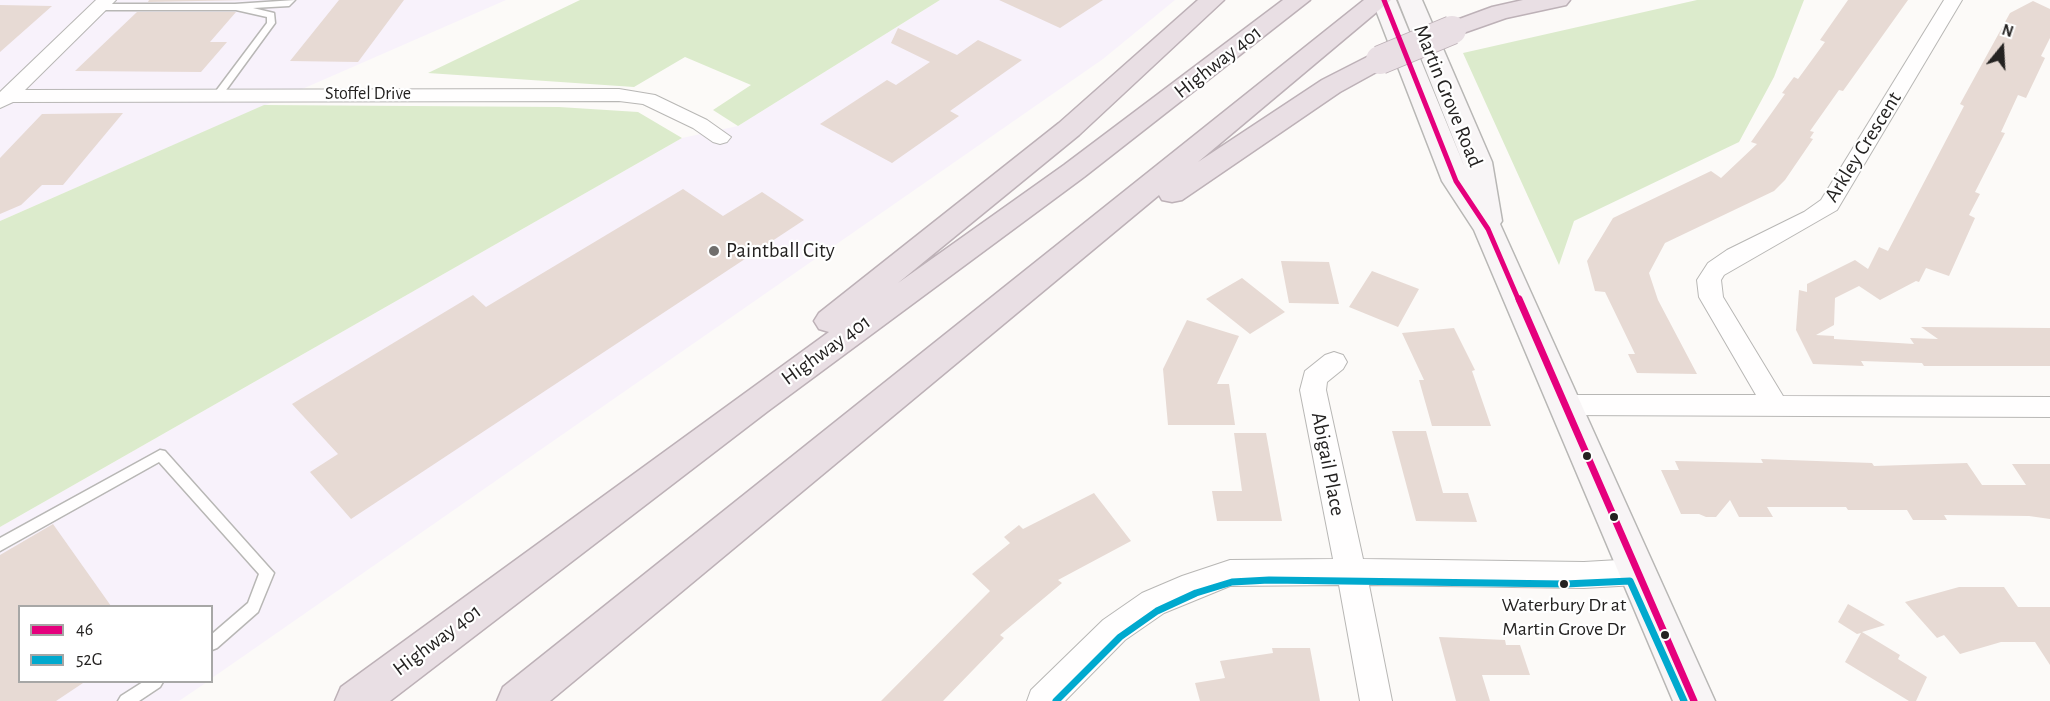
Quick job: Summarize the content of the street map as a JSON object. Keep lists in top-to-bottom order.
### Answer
{
  "streets": {
    "highway": ["Highway 401"],
    "main road": ["Martin Grove Road"],
    "street": ["Stoffel Drive", "Arkley Crescent", "Abigail Place"]
  },
  "places": ["Paintball City", "Waterbury Dr at Martin Grove Dr"],
  "lines": ["transit line 46", "transit line 52G"],
  "legend": ["46", "52G"],
  "north": "top"
}
